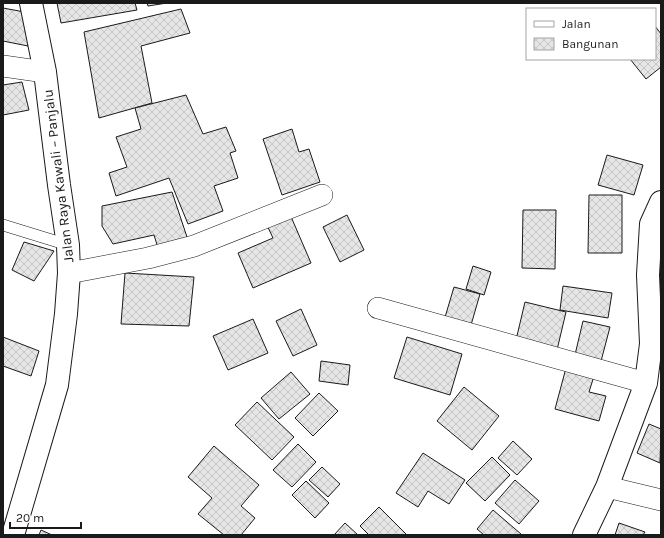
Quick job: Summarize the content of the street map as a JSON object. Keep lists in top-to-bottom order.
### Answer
{
  "streets": {
    "main road": ["Jalan Raya Kawali – Panjalu"]
  },
  "legend": ["Jalan", "Bangunan"],
  "scale_bar": "20 m"
}
